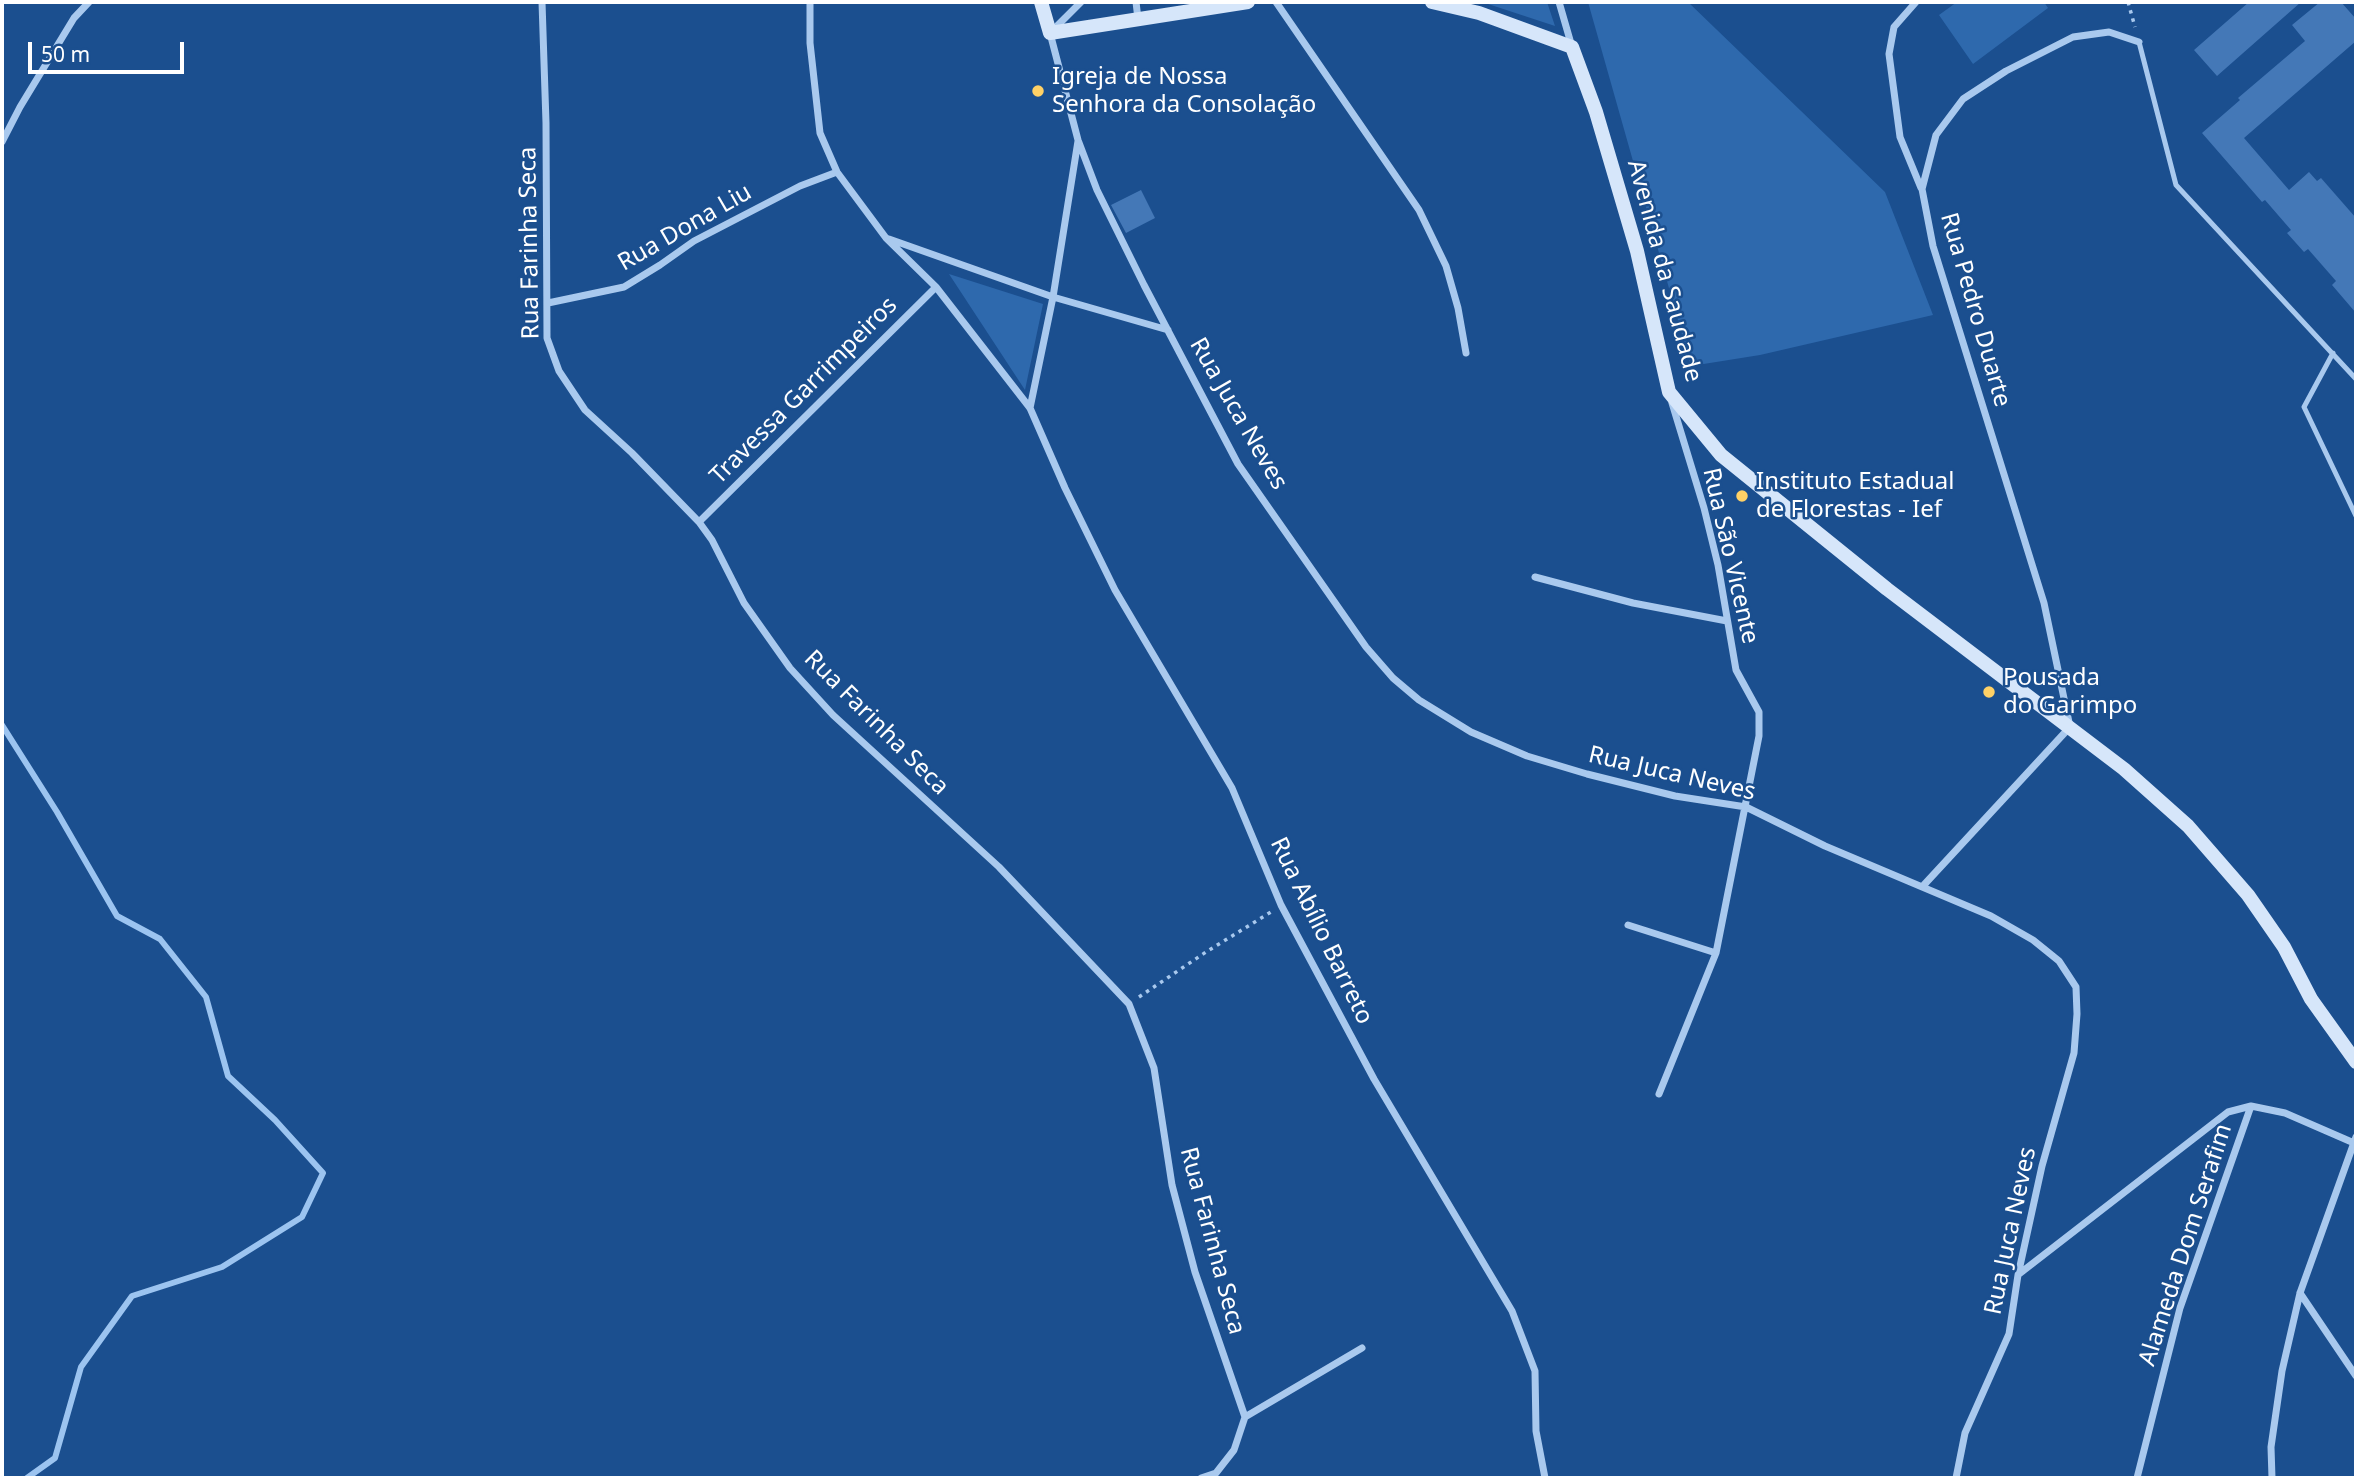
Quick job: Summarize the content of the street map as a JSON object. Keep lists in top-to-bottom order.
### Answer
{
  "streets": {
    "street": [
      "Rua Dona Liu",
      "Rua Farinha Seca",
      "Avenida da Saudade",
      "Rua Pedro Duarte",
      "Travessa Garrimpeiros",
      "Rua Juca Neves",
      "Rua São Vicente",
      "Rua Abílio Barreto",
      "Alameda Dom Serafim"
    ]
  },
  "crossings": [
    ["Rua Dona Liu", "Rua Farinha Seca"],
    ["Rua Dona Liu", "Rua Abílio Barreto"],
    ["Rua Farinha Seca", "Travessa Garrimpeiros"],
    ["Avenida da Saudade", "Rua Pedro Duarte"],
    ["Avenida da Saudade", "Rua São Vicente"],
    ["Travessa Garrimpeiros", "Rua Abílio Barreto"],
    ["Rua Juca Neves", "Rua São Vicente"]
  ],
  "places": ["Igreja de Nossa Senhora da Consolação", "Instituto Estadual de Florestas - Ief", "Pousada do Garimpo"],
  "scale_bar": "50 m"
}
